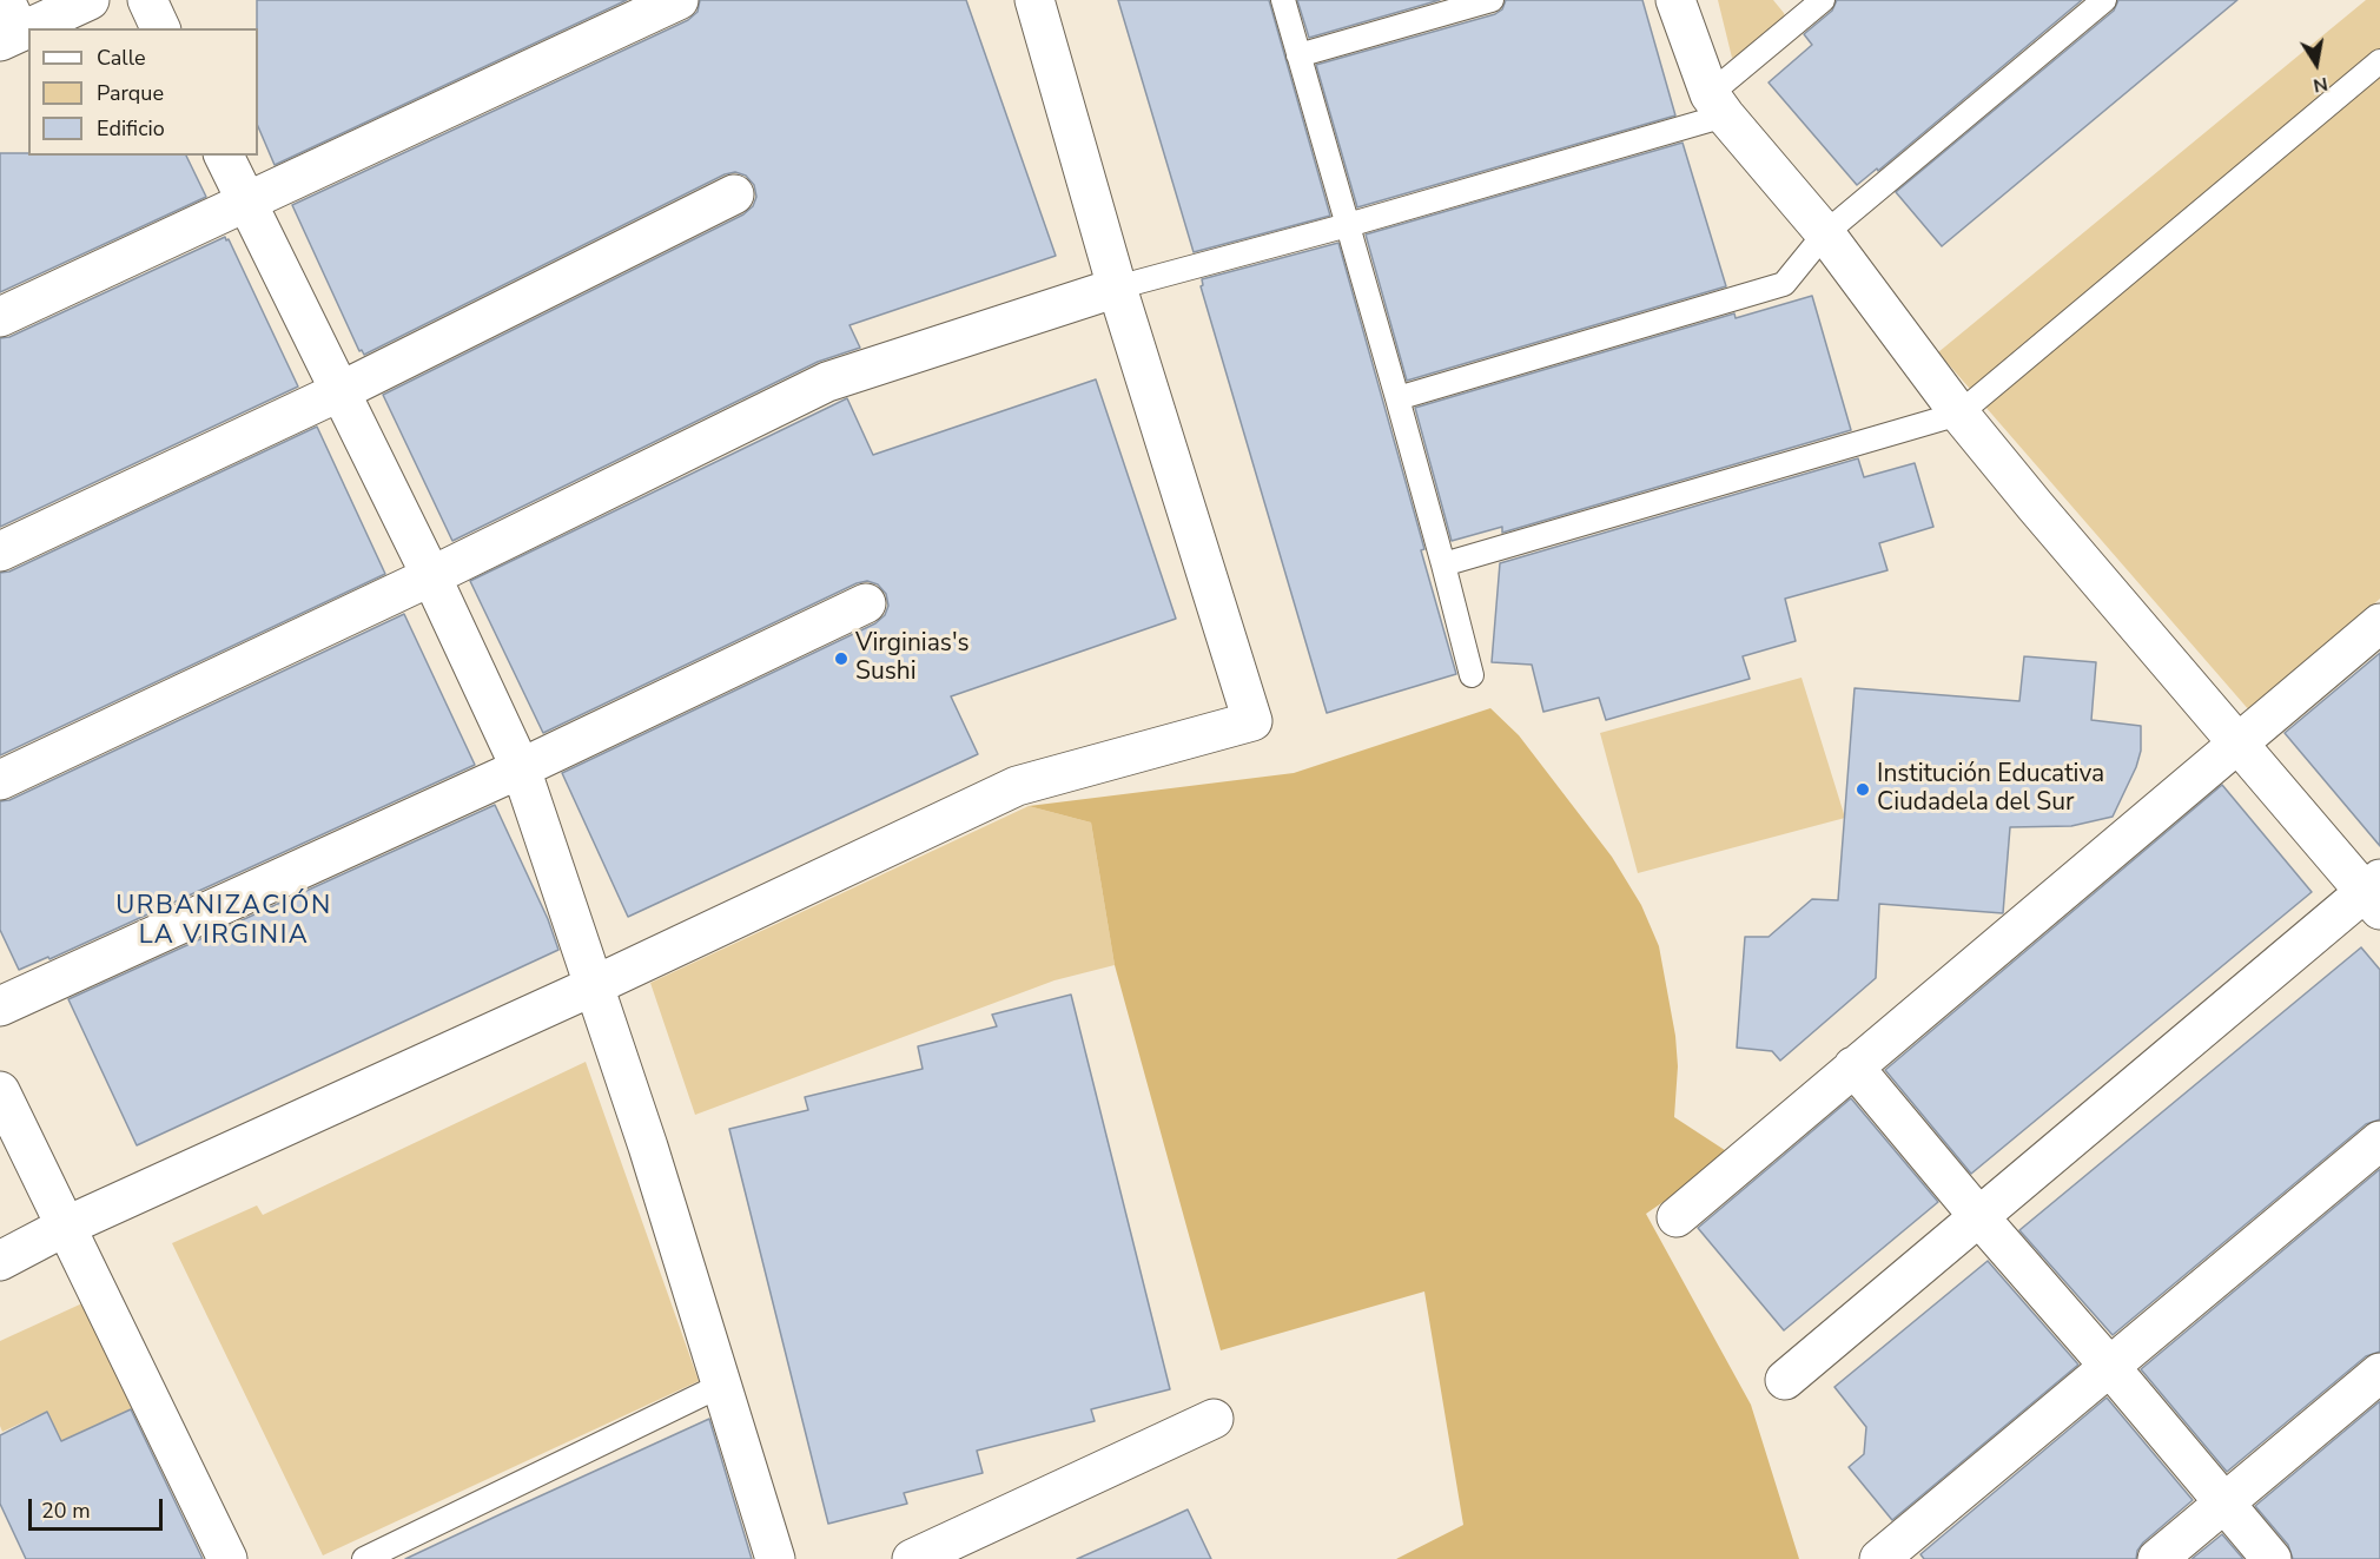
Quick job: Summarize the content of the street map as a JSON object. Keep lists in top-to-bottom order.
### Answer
{
  "districts": ["URBANIZACIÓN LA VIRGINIA"],
  "places": ["Virginias's Sushi", "Institución Educativa Ciudadela del Sur"],
  "legend": ["Calle", "Parque", "Edificio"],
  "scale_bar": "20 m",
  "north": "bottom"
}
